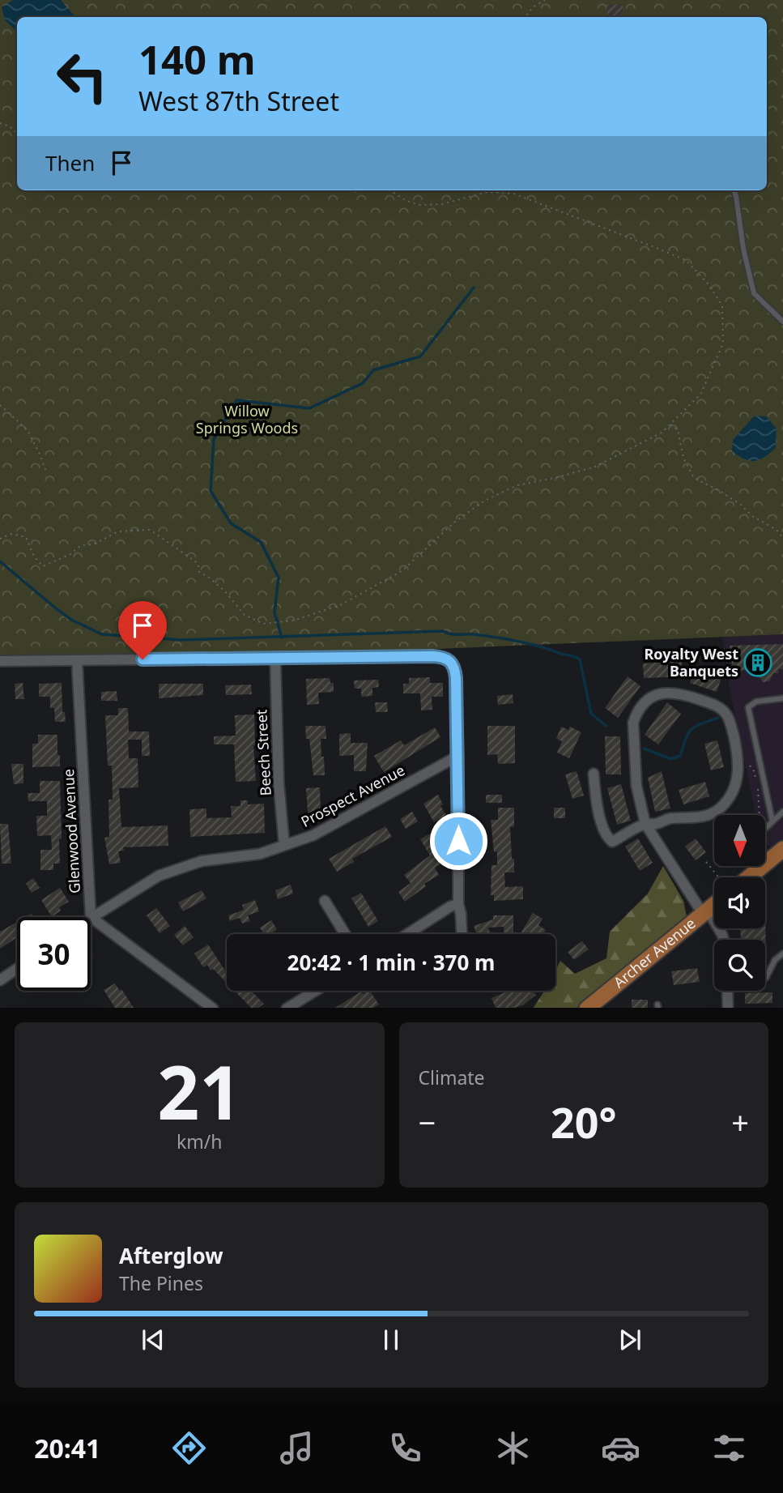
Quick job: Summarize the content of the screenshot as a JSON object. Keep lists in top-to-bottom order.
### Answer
{
  "streets": {
    "main road": ["Archer Avenue"],
    "street": ["Beech Street", "Prospect Avenue", "Glenwood Avenue"]
  },
  "crossings": [
    ["Beech Street", "Prospect Avenue"],
    ["Prospect Avenue", "Glenwood Avenue"]
  ],
  "parks": ["Willow Springs Woods"],
  "places": {
    "building": ["Royalty West Banquets"]
  },
  "north": "bottom",
  "page": {
    "turn": ["140 m", "West 87th Street"],
    "then": "Then",
    "limit": "30",
    "trip": "20:42 · 1 min · 370 m",
    "tile": [
      ["21", "km/h"],
      "Climate"
    ],
    "heat": ["−", "20°", "+"],
    "song": ["Afterglow", "The Pines"],
    "tabs": "20:41"
  }
}
